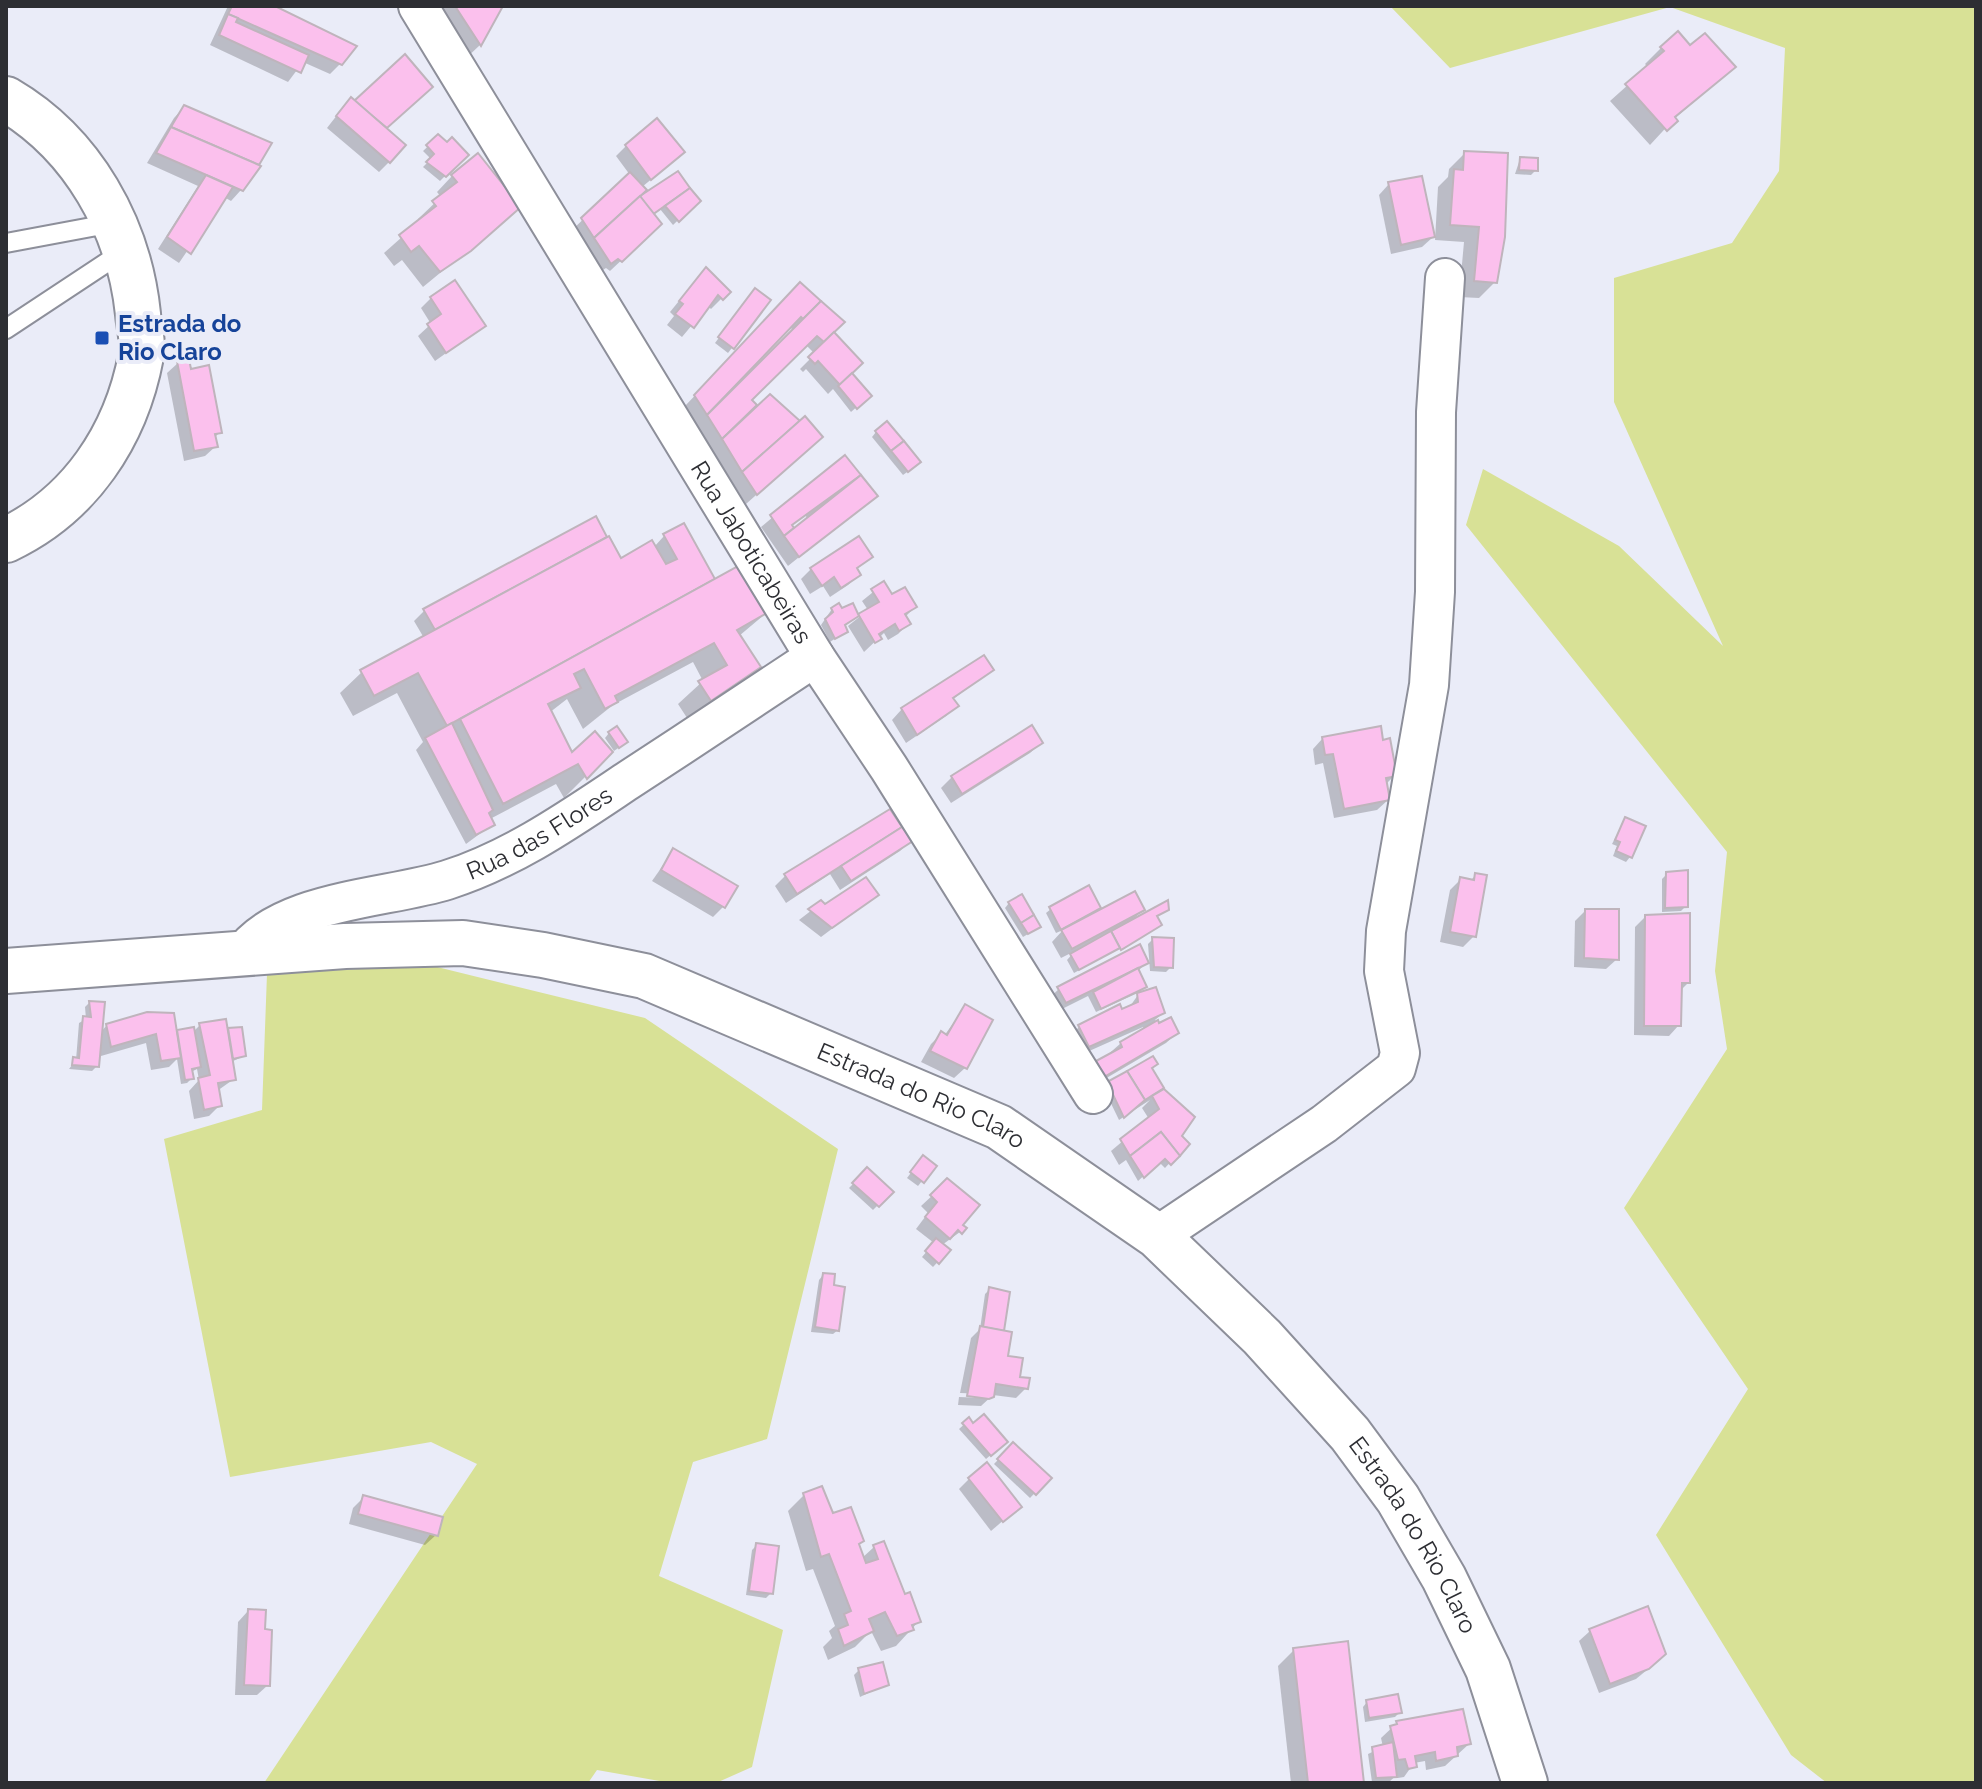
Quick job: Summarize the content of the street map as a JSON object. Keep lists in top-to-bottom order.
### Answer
{
  "streets": {
    "main road": ["Estrada do Rio Claro"],
    "street": ["Rua Jaboticabeiras", "Rua das Flores"]
  },
  "crossings": [
    ["Rua Jaboticabeiras", "Rua das Flores"],
    ["Rua das Flores", "Estrada do Rio Claro"]
  ],
  "places": {
    "transit": ["Estrada do Rio Claro"]
  }
}
